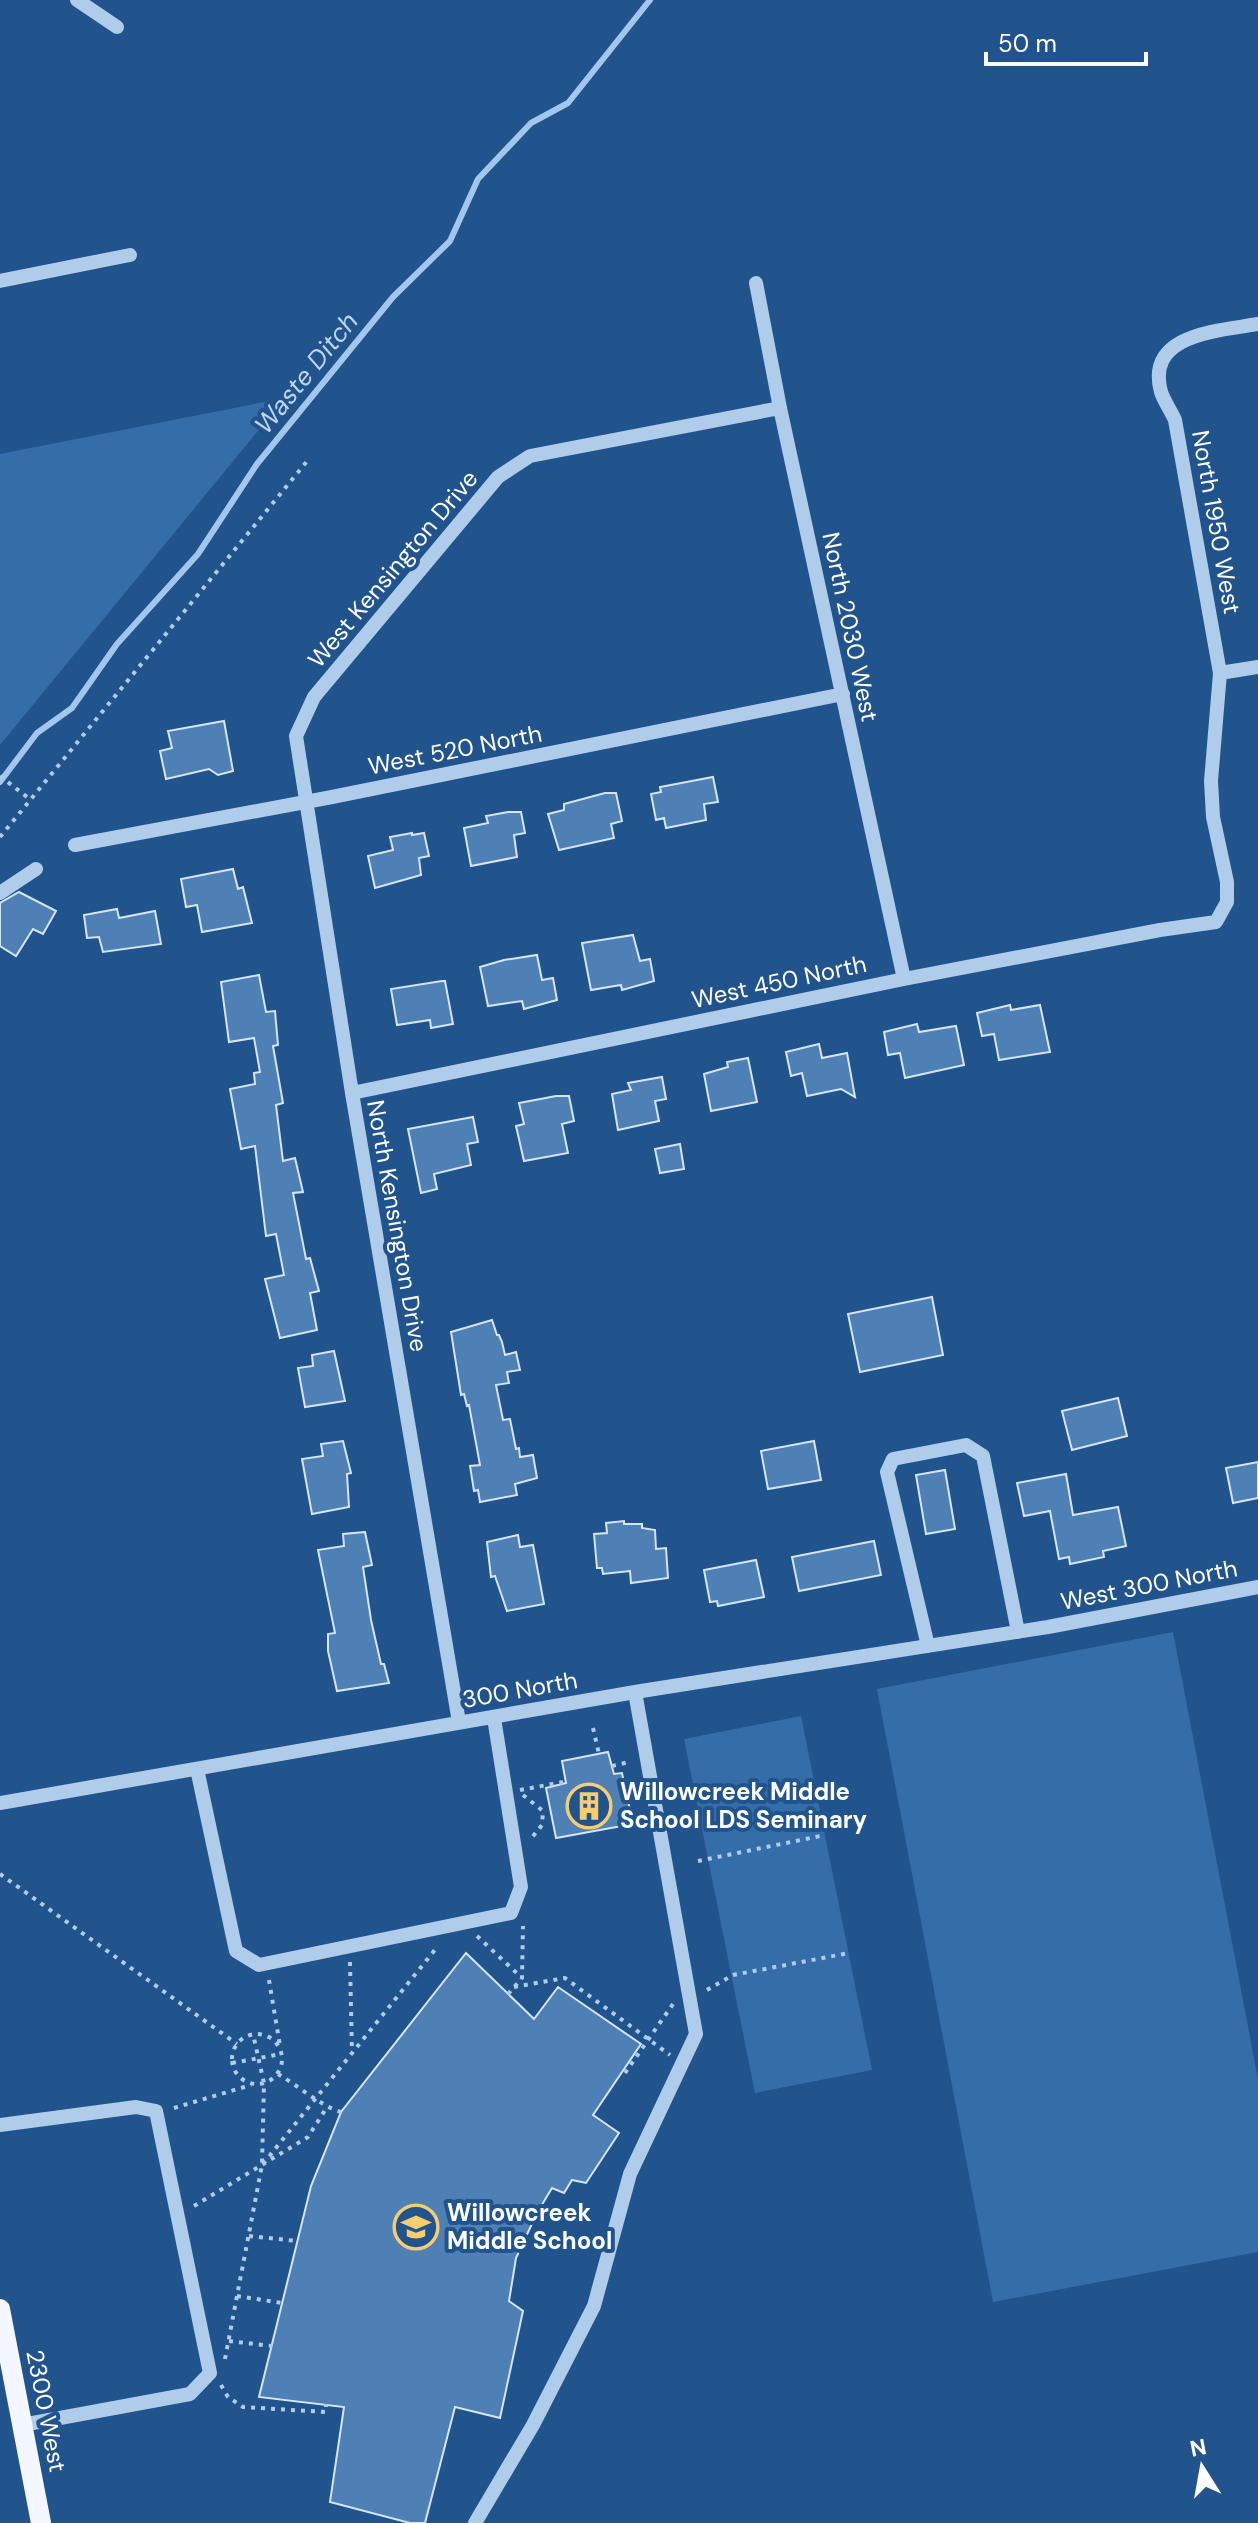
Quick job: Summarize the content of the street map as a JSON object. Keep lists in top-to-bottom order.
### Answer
{
  "streets": {
    "main road": ["2300 West"],
    "street": [
      "North 1950 West",
      "West Kensington Drive",
      "North 2030 West",
      "West 520 North",
      "West 450 North",
      "North Kensington Drive",
      "West 300 North",
      "300 North"
    ]
  },
  "crossings": [
    ["North 1950 West", "West 450 North"],
    ["West Kensington Drive", "North 2030 West"],
    ["West Kensington Drive", "North Kensington Drive"],
    ["North 2030 West", "West 520 North"],
    ["North 2030 West", "West 450 North"],
    ["West 520 North", "North Kensington Drive"],
    ["West 450 North", "North Kensington Drive"],
    ["North Kensington Drive", "300 North"],
    ["West 300 North", "300 North"]
  ],
  "water": ["Waste Ditch"],
  "places": {
    "building": ["Willowcreek Middle School LDS Seminary"],
    "school or university": ["Willowcreek Middle School"]
  },
  "scale_bar": "50 m",
  "north": "top"
}
